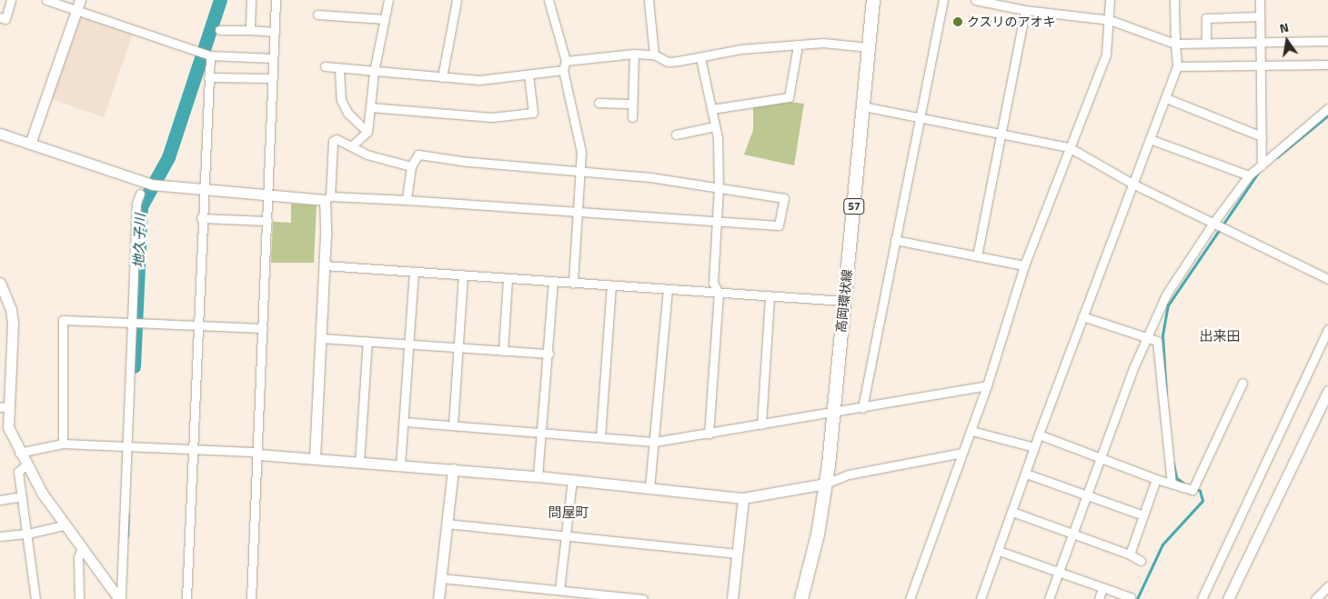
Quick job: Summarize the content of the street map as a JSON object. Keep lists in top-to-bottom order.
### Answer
{
  "streets": {
    "main road": ["57", "高岡環状線"]
  },
  "districts": ["出来田", "問屋町"],
  "water": ["地久子川"],
  "places": ["クスリのアオキ"],
  "north": "top"
}
